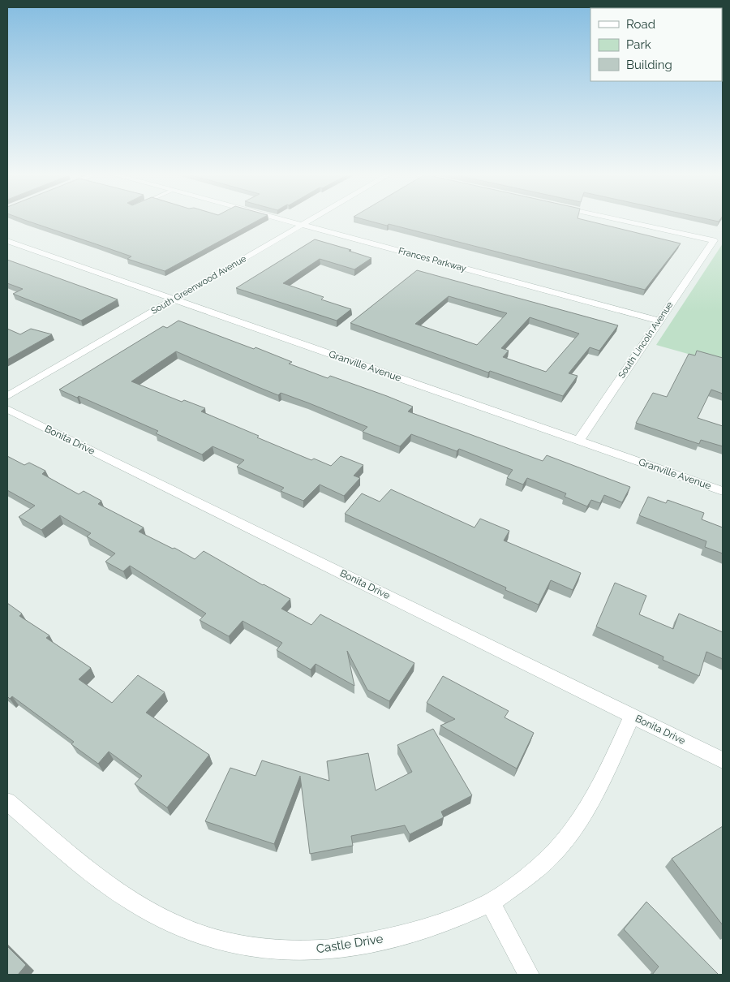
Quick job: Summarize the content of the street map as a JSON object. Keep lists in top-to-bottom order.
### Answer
{
  "streets": {
    "street": [
      "Frances Parkway",
      "South Greenwood Avenue",
      "South Lincoln Avenue",
      "Granville Avenue",
      "Bonita Drive",
      "Castle Drive"
    ]
  },
  "crossings": [
    ["Frances Parkway", "South Greenwood Avenue"],
    ["Frances Parkway", "South Lincoln Avenue"],
    ["South Greenwood Avenue", "Granville Avenue"],
    ["South Lincoln Avenue", "Granville Avenue"],
    ["Bonita Drive", "Castle Drive"]
  ],
  "legend": ["Road", "Park", "Building"]
}
